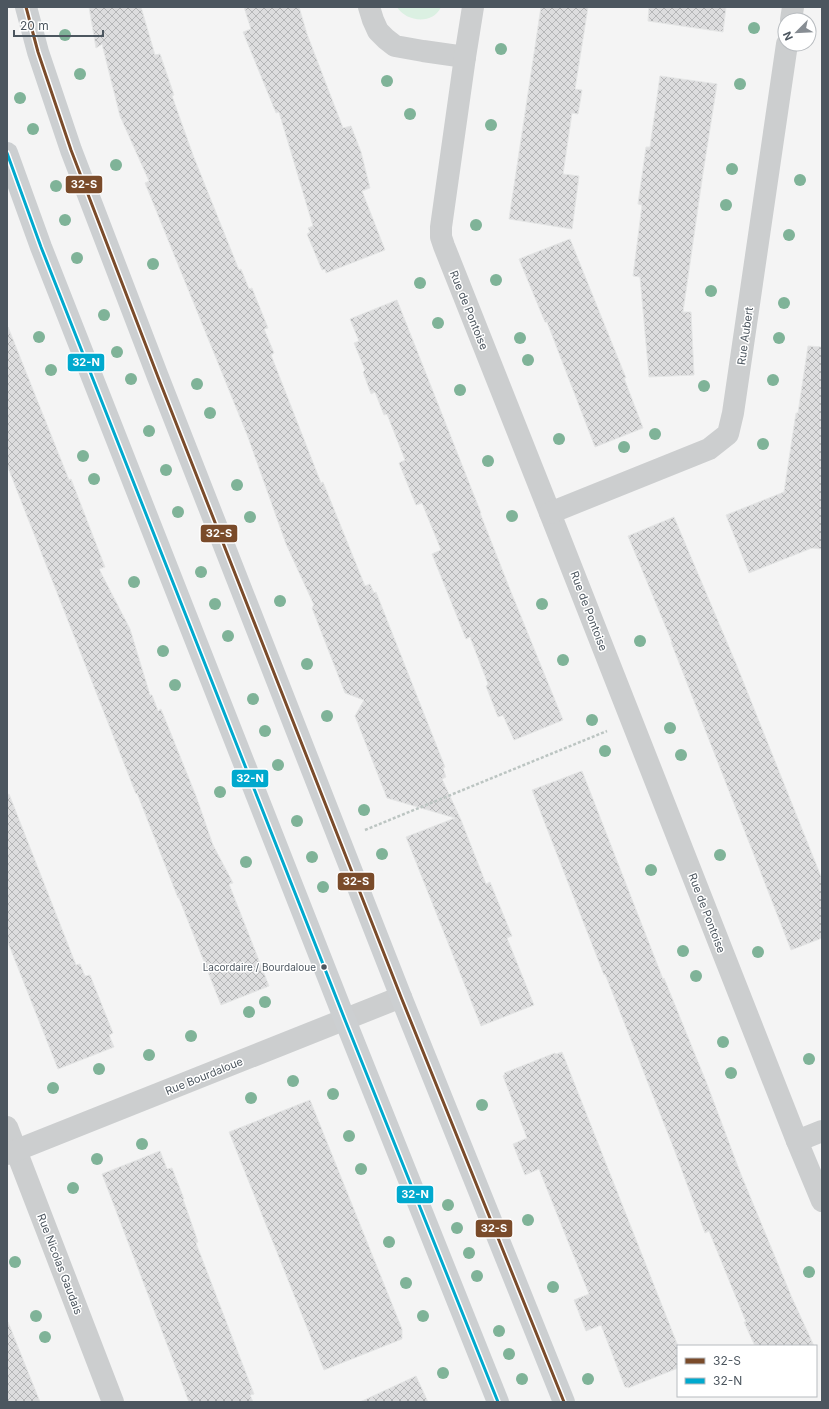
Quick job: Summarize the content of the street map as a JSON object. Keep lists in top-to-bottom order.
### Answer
{
  "streets": {
    "street": [
      "Rue de Pontoise",
      "Rue Aubert",
      "Rue Bourdaloue",
      "Rue Nicolas Gaudais"
    ]
  },
  "crossings": [
    ["Rue de Pontoise", "Rue Aubert"],
    ["Rue Bourdaloue", "Rue Nicolas Gaudais"]
  ],
  "places": ["Lacordaire / Bourdaloue"],
  "lines": ["transit line 32-S", "transit line 32-N"],
  "legend": ["32-S", "32-N"],
  "scale_bar": "20 m",
  "north": "bottom left"
}
